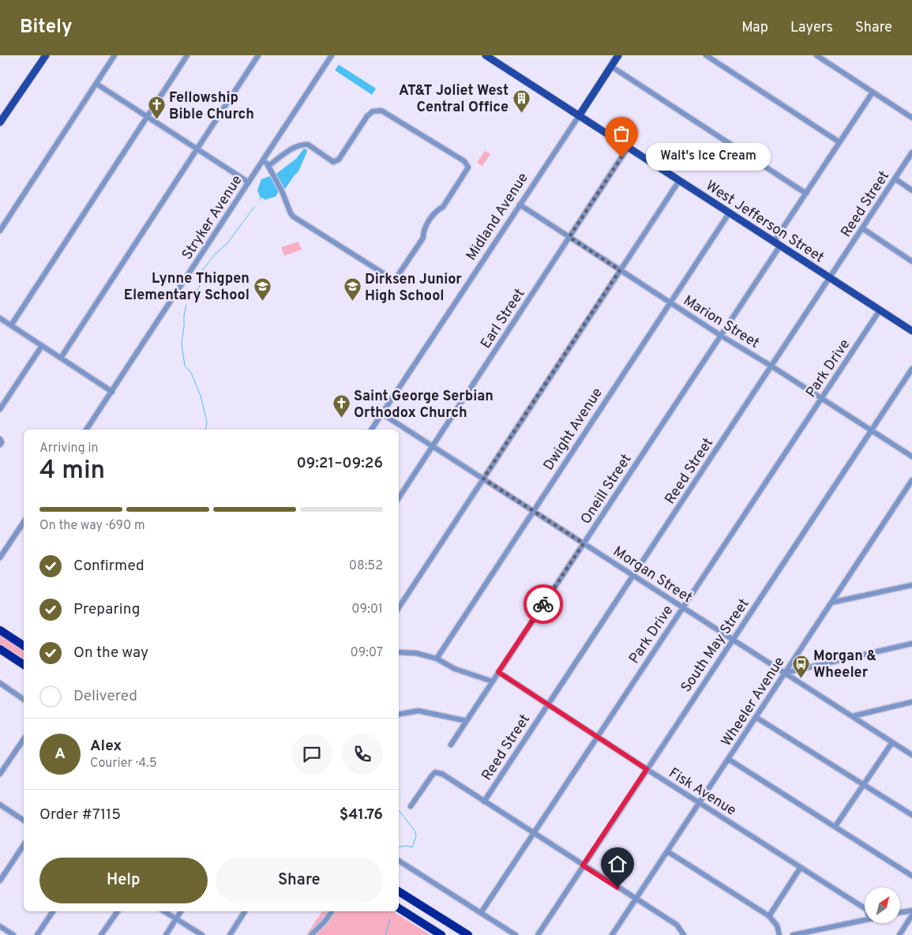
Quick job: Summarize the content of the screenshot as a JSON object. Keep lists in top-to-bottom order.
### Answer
{
  "streets": {
    "main road": ["Midland Avenue", "West Jefferson Street"],
    "street": [
      "Reed Street",
      "Stryker Avenue",
      "Earl Street",
      "Marion Street",
      "Park Drive",
      "Dwight Avenue",
      "Oneill Street",
      "Morgan Street",
      "South May Street",
      "Wheeler Avenue",
      "Fisk Avenue"
    ]
  },
  "crossings": [
    ["Reed Street", "West Jefferson Street"],
    ["Reed Street", "Marion Street"],
    ["Reed Street", "Morgan Street"],
    ["Reed Street", "Fisk Avenue"],
    ["Midland Avenue", "West Jefferson Street"],
    ["Midland Avenue", "Marion Street"],
    ["Midland Avenue", "Morgan Street"],
    ["West Jefferson Street", "Earl Street"],
    ["West Jefferson Street", "Park Drive"],
    ["West Jefferson Street", "Dwight Avenue"],
    ["West Jefferson Street", "Oneill Street"],
    ["Earl Street", "Marion Street"],
    ["Earl Street", "Morgan Street"],
    ["Marion Street", "Park Drive"],
    ["Marion Street", "Dwight Avenue"],
    ["Marion Street", "Oneill Street"],
    ["Marion Street", "South May Street"],
    ["Park Drive", "Morgan Street"],
    ["Park Drive", "Fisk Avenue"],
    ["Dwight Avenue", "Morgan Street"],
    ["Oneill Street", "Morgan Street"],
    ["Oneill Street", "Fisk Avenue"],
    ["Morgan Street", "South May Street"],
    ["Morgan Street", "Wheeler Avenue"],
    ["South May Street", "Fisk Avenue"],
    ["Wheeler Avenue", "Fisk Avenue"]
  ],
  "places": {
    "building": ["AT&T Joliet West Central Office"],
    "church": ["Fellowship Bible Church", "Saint George Serbian Orthodox Church"],
    "other": ["Walt's Ice Cream"],
    "school or university": ["Lynne Thigpen Elementary School", "Dirksen Junior High School"],
    "bus stop": ["Morgan & Wheeler"]
  },
  "north": "top right",
  "page": {
    "header": "Bitely",
    "nav": ["Map", "Layers", "Share"],
    "bubble": "Walt's Ice Cream",
    "heading": ["4 min", "Arriving in", "09:21–09:26"],
    "panel": [
      "Alex",
      "Courier · 4.5",
      "Order #7115",
      "$41.76"
    ],
    "bar": "On the way · 690 m",
    "list": [
      ["Confirmed", "08:52"],
      ["Preparing", "09:01"],
      ["On the way", "09:07"],
      "Delivered"
    ],
    "round": "A",
    "buttons": ["Help", "Share"]
  }
}
